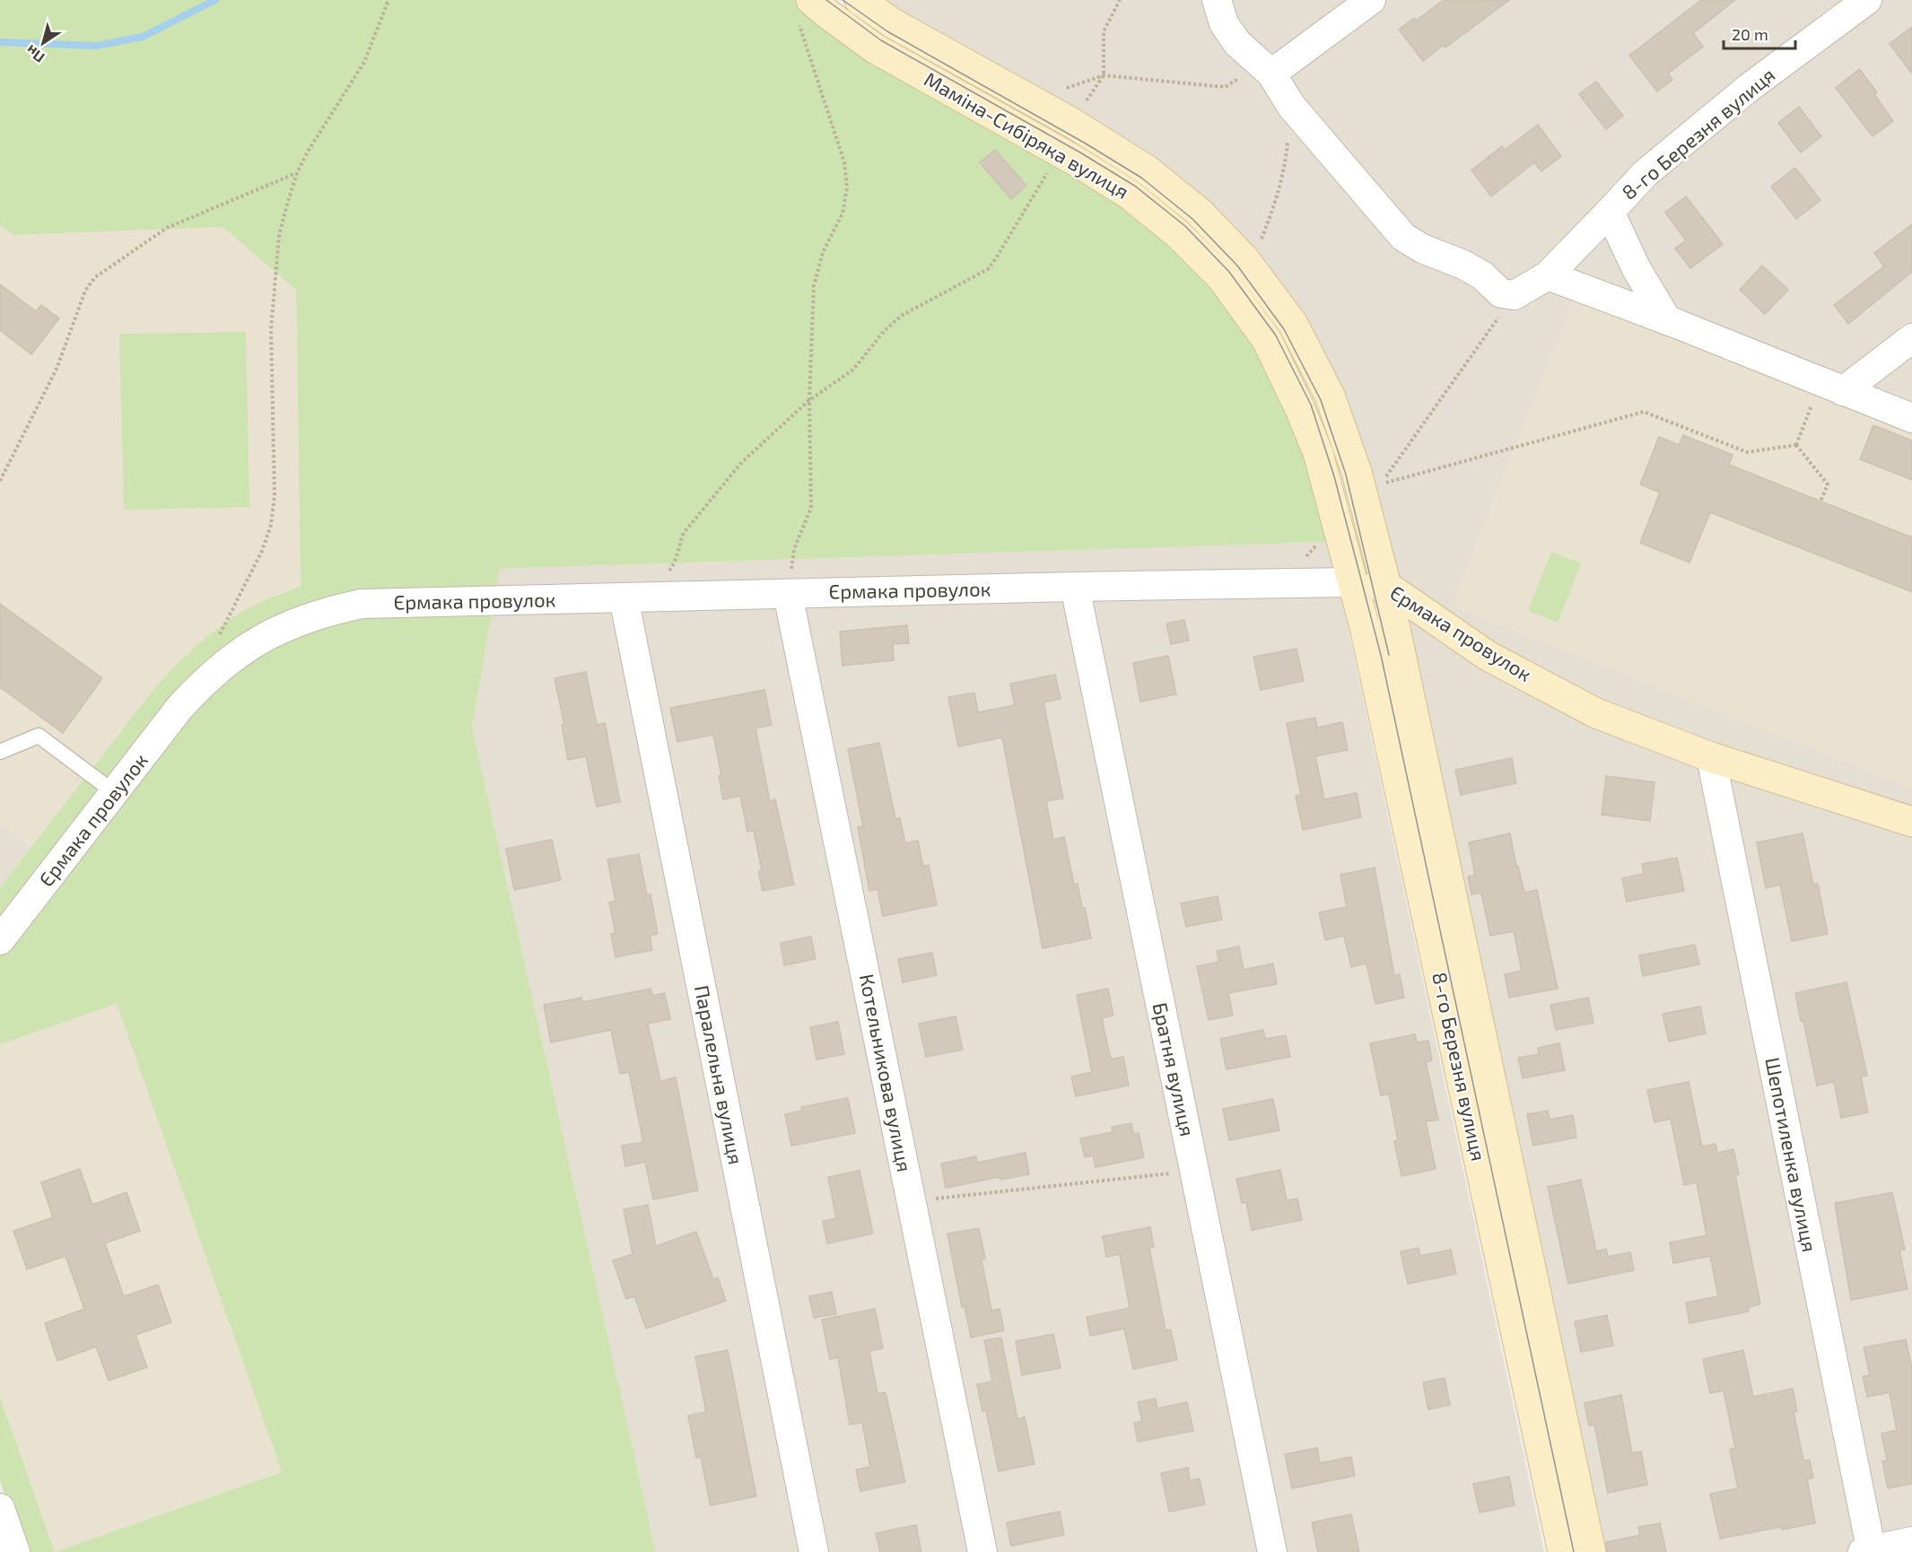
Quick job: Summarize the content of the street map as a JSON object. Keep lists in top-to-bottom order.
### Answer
{
  "streets": {
    "main road": ["8-го Березня вулиця", "Маміна-Сибіряка вулиця", "Єрмака провулок"],
    "street": [
      "Братня вулиця",
      "Котельникова вулиця",
      "Паралельна вулиця",
      "Шепотиленка вулиця"
    ]
  },
  "crossings": [
    ["8-го Березня вулиця", "Маміна-Сибіряка вулиця"],
    ["8-го Березня вулиця", "Єрмака провулок"],
    ["Маміна-Сибіряка вулиця", "Єрмака провулок"],
    ["Єрмака провулок", "Братня вулиця"],
    ["Єрмака провулок", "Котельникова вулиця"],
    ["Єрмака провулок", "Паралельна вулиця"],
    ["Єрмака провулок", "Шепотиленка вулиця"]
  ],
  "scale_bar": "20 m",
  "north": "bottom left"
}
